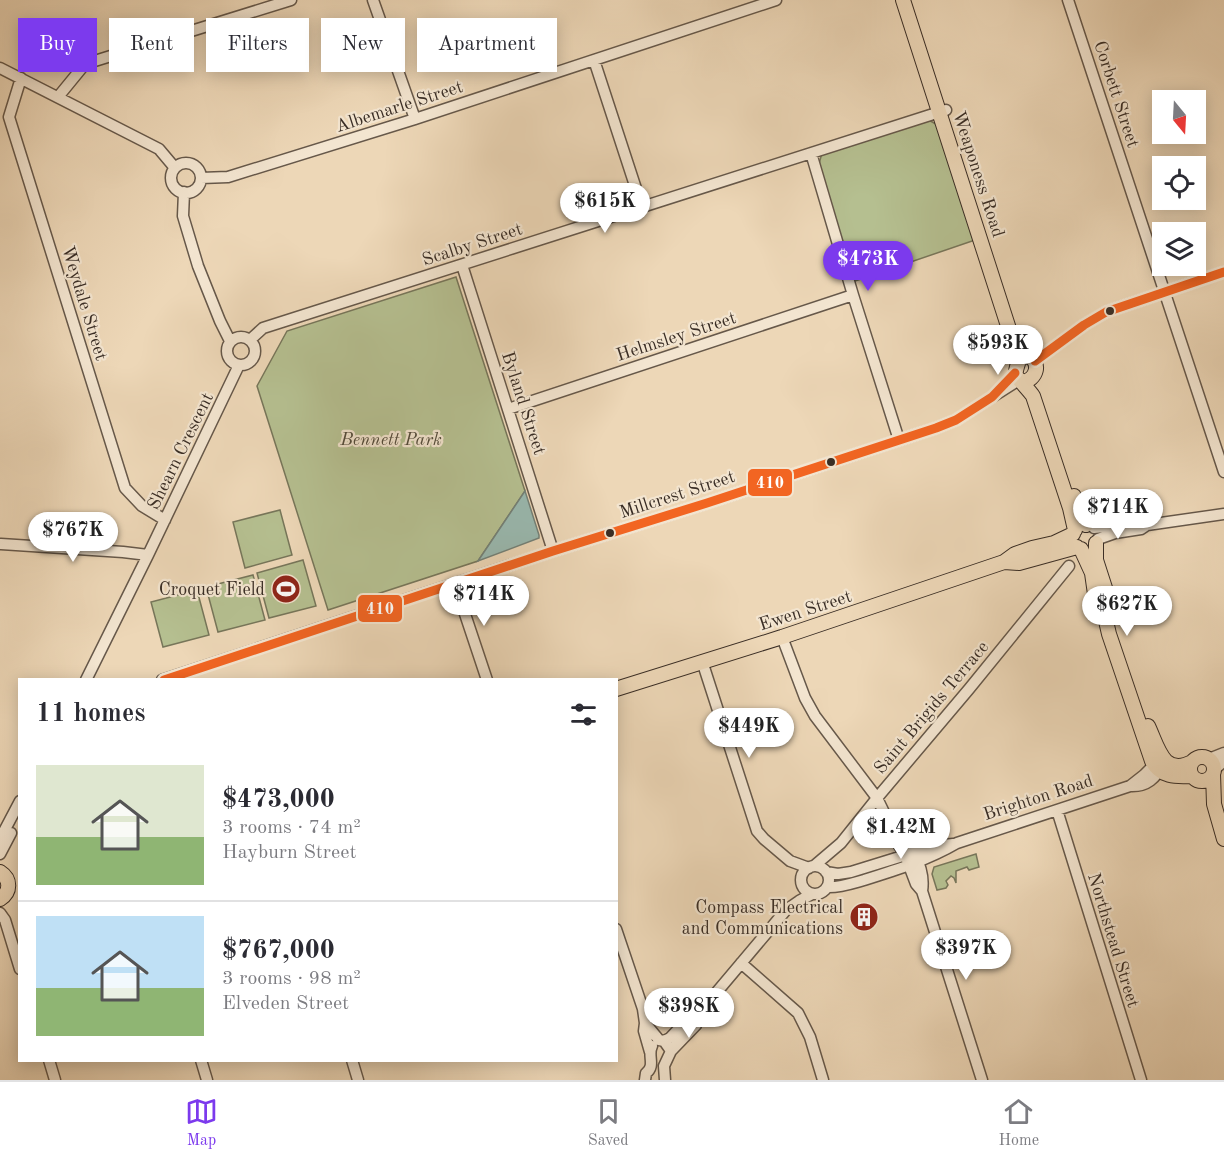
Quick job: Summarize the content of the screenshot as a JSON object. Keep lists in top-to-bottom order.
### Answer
{
  "streets": {
    "main road": ["Weaponess Road", "Ewen Street"],
    "street": [
      "Corbett Street",
      "Albemarle Street",
      "Scalby Street",
      "Weydale Street",
      "Helmsley Street",
      "Byland Street",
      "Shearn Crescent",
      "Millcrest Street",
      "Saint Brigids Terrace",
      "Brighton Road",
      "Northstead Street"
    ]
  },
  "crossings": [
    ["Corbett Street", "Millcrest Street"],
    ["Weaponess Road", "Scalby Street"],
    ["Weaponess Road", "Millcrest Street"],
    ["Weaponess Road", "Ewen Street"],
    ["Weaponess Road", "Brighton Road"],
    ["Scalby Street", "Byland Street"],
    ["Scalby Street", "Shearn Crescent"],
    ["Weydale Street", "Shearn Crescent"],
    ["Helmsley Street", "Byland Street"],
    ["Byland Street", "Millcrest Street"],
    ["Saint Brigids Terrace", "Brighton Road"],
    ["Brighton Road", "Northstead Street"]
  ],
  "parks": ["Bennett Park"],
  "places": {
    "sports": ["Croquet Field"],
    "building": ["Compass Electrical and Communications"]
  },
  "lines": ["transit line 410"],
  "north": "bottom",
  "page": {
    "chip": [
      "Buy",
      "Rent",
      "Filters",
      "New",
      "Apartment"
    ],
    "price": [
      "$615K",
      "$473K",
      "$593K",
      "$714K",
      "$767K",
      "$714K",
      "$627K",
      "$449K",
      "$1.42M",
      "$397K",
      "$398K"
    ],
    "heading": "11 homes",
    "list": [
      {
        "name": "$473,000",
        "note": "3 rooms · 74 m² · Hayburn Street"
      },
      {
        "name": "$767,000",
        "note": "3 rooms · 98 m² · Elveden Street"
      }
    ],
    "tabs": ["Map", "Saved", "Home"]
  }
}
